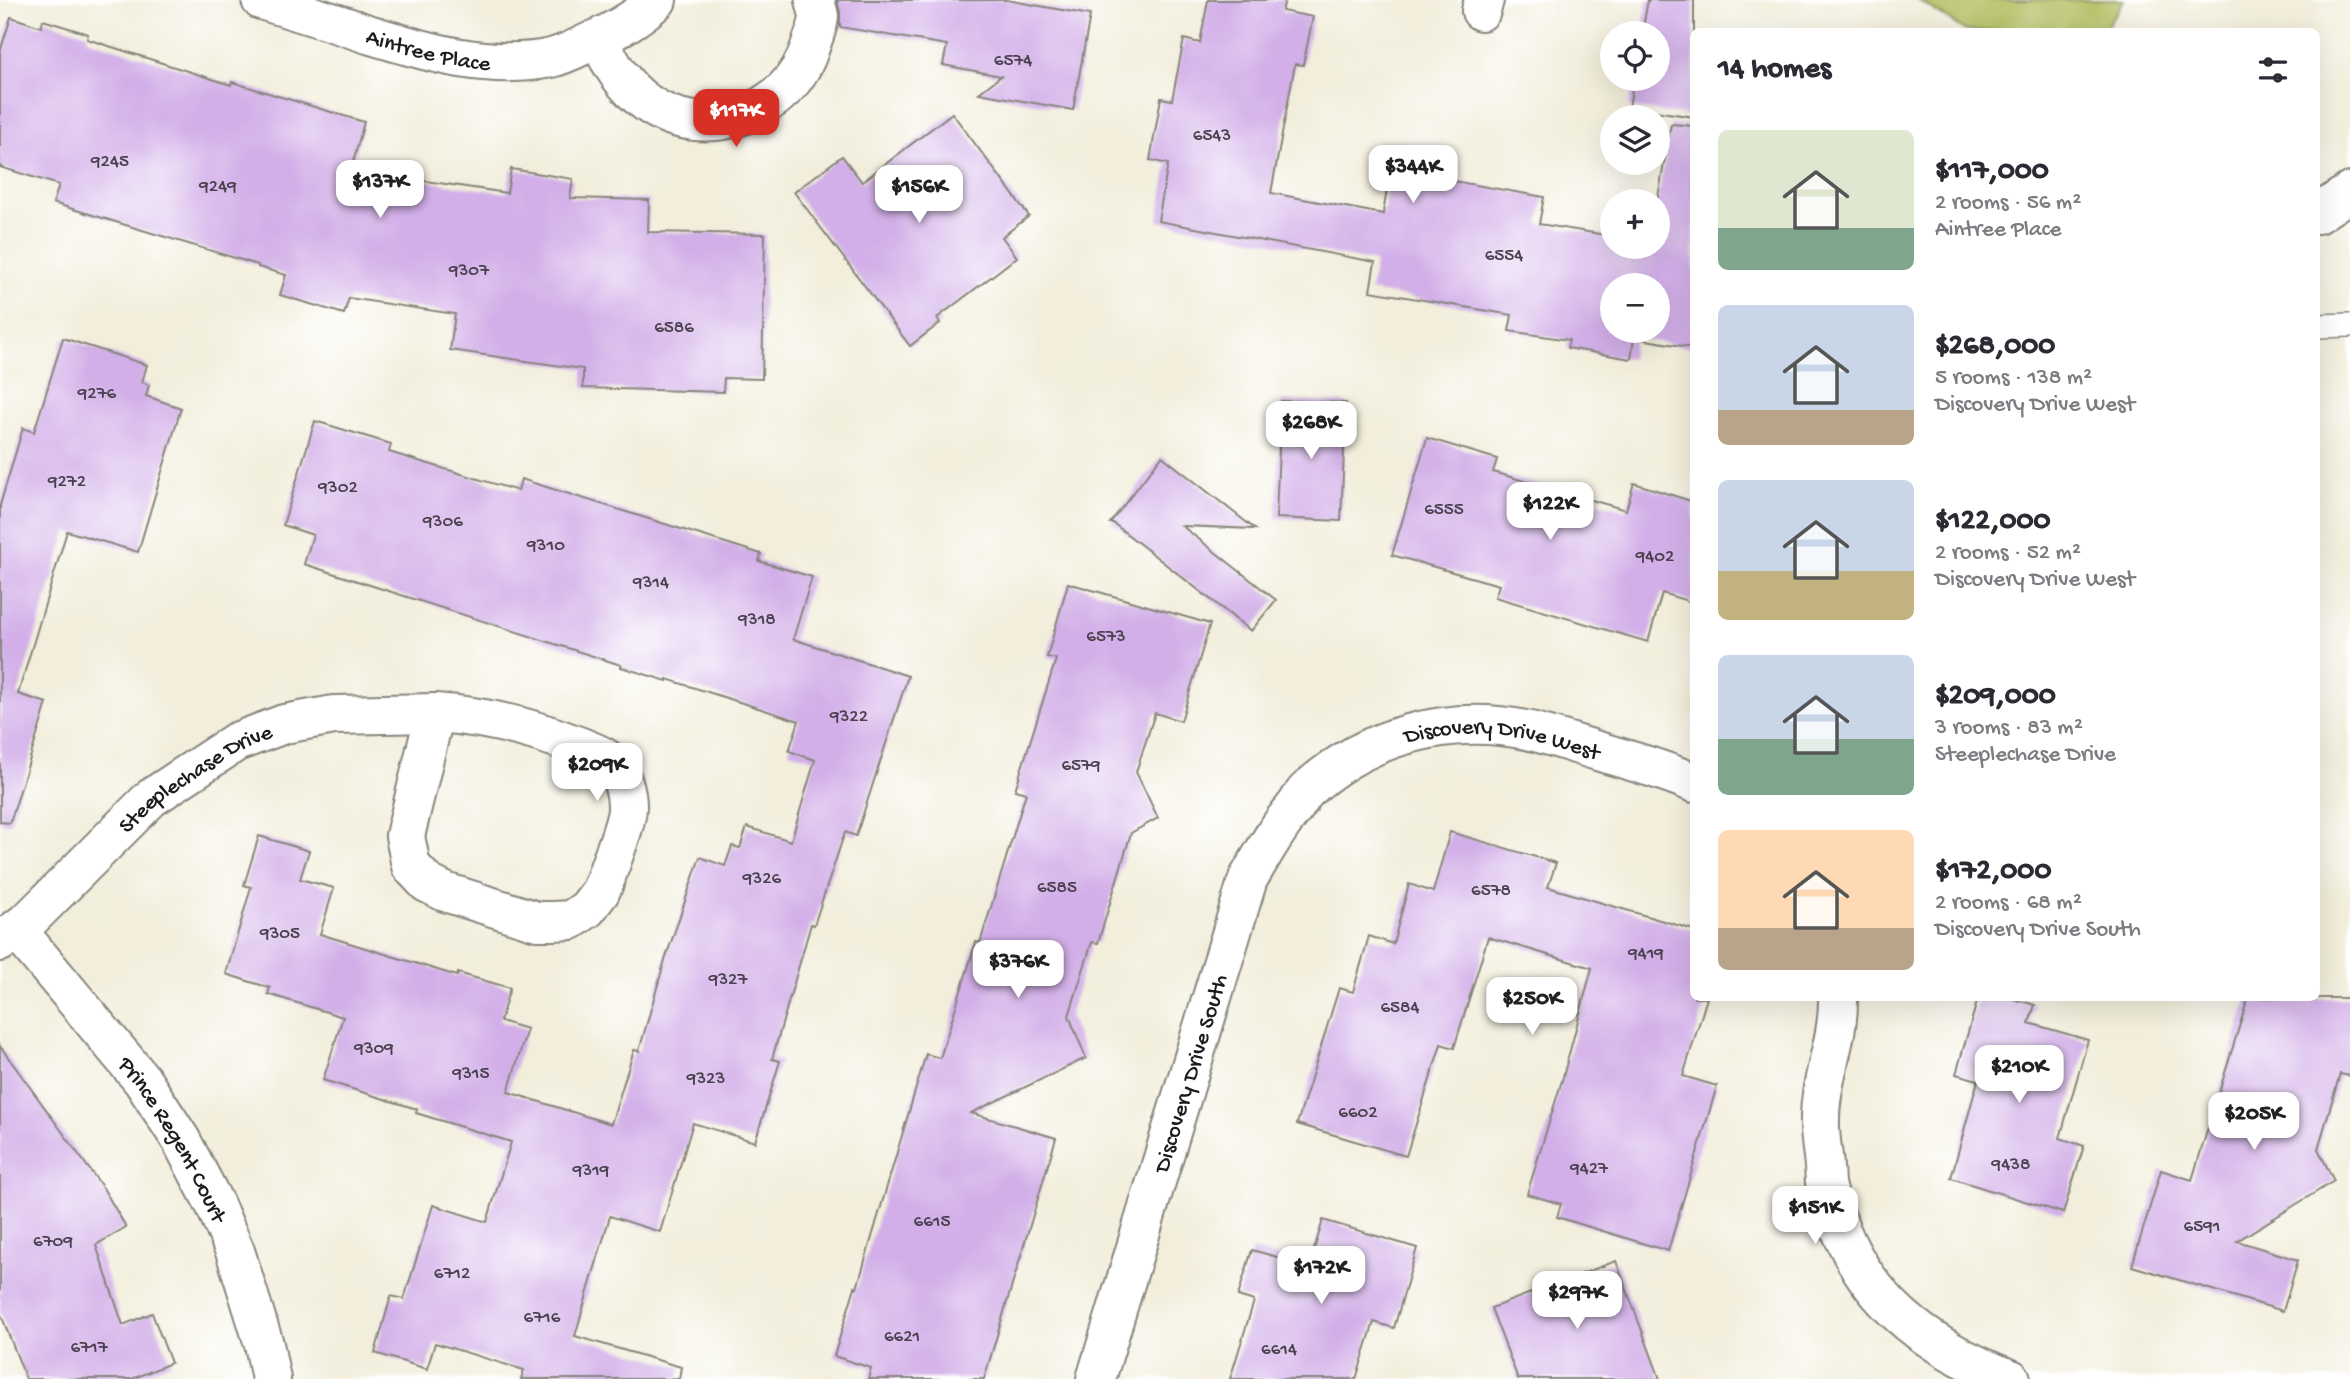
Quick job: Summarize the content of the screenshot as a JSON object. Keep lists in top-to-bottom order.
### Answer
{
  "streets": {
    "street": [
      "Aintree Place",
      "Discovery Drive West",
      "Steeplechase Drive",
      "Discovery Drive South",
      "Prince Regent Court"
    ]
  },
  "crossings": [
    ["Discovery Drive West", "Discovery Drive South"],
    ["Steeplechase Drive", "Prince Regent Court"]
  ],
  "house_numbers": [
    "6574",
    "6543",
    "9245",
    "9249",
    "6554",
    "9307",
    "6586",
    "9276",
    "9272",
    "9302",
    "6555",
    "9306",
    "9310",
    "9402",
    "9314",
    "9318",
    "6573",
    "9322",
    "6579",
    "9326",
    "6585",
    "6578",
    "9305",
    "9419",
    "9327",
    "6584",
    "9309",
    "9315",
    "9323",
    "6602",
    "9438",
    "9427",
    "9319",
    "6615",
    "6591",
    "6709",
    "6712",
    "6716",
    "6621",
    "6717",
    "6614"
  ],
  "page": {
    "map_buttons": ["+", "−"],
    "heading": "14 homes",
    "price": [
      "$117K",
      "$344K",
      "$137K",
      "$156K",
      "$268K",
      "$122K",
      "$209K",
      "$376K",
      "$250K",
      "$210K",
      "$205K",
      "$151K",
      "$172K",
      "$297K"
    ],
    "list": [
      {
        "name": "$117,000",
        "note": "2 rooms · 56 m² · Aintree Place"
      },
      {
        "name": "$268,000",
        "note": "5 rooms · 138 m² · Discovery Drive West"
      },
      {
        "name": "$122,000",
        "note": "2 rooms · 52 m² · Discovery Drive West"
      },
      {
        "name": "$209,000",
        "note": "3 rooms · 83 m² · Steeplechase Drive"
      },
      {
        "name": "$172,000",
        "note": "2 rooms · 68 m² · Discovery Drive South"
      }
    ]
  }
}
